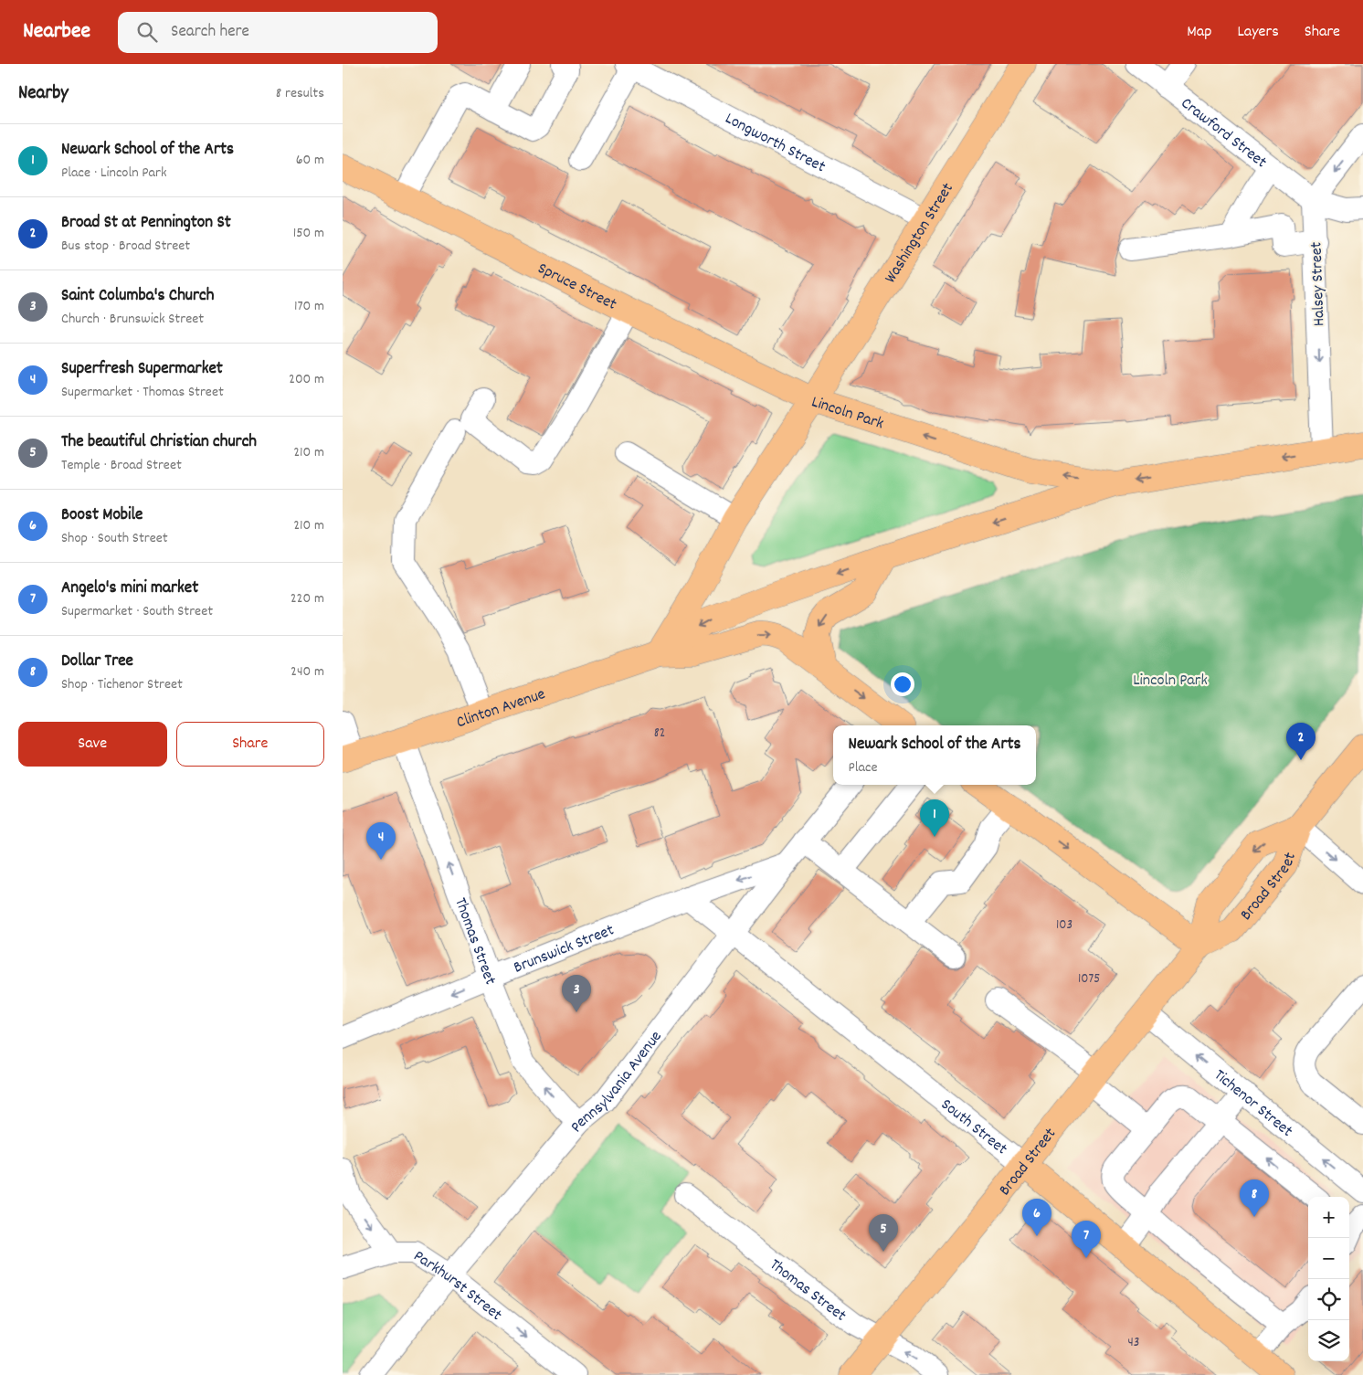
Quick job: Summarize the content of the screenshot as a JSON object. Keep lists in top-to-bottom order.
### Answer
{
  "streets": {
    "main road": [
      "Washington Street",
      "Spruce Street",
      "Lincoln Park",
      "Clinton Avenue",
      "Broad Street",
      "South Street"
    ],
    "street": [
      "Crawford Street",
      "Longworth Street",
      "Halsey Street",
      "Thomas Street",
      "Brunswick Street",
      "Pennsylvania Avenue",
      "Tichenor Street",
      "Parkhurst Street"
    ]
  },
  "crossings": [
    ["Crawford Street", "Halsey Street"],
    ["Longworth Street", "Washington Street"],
    ["Washington Street", "Spruce Street"],
    ["Washington Street", "Lincoln Park"],
    ["Halsey Street", "Lincoln Park"],
    ["Spruce Street", "Lincoln Park"],
    ["Lincoln Park", "Clinton Avenue"],
    ["Clinton Avenue", "Thomas Street"],
    ["Broad Street", "Thomas Street"],
    ["Broad Street", "Tichenor Street"],
    ["Broad Street", "South Street"],
    ["Thomas Street", "Brunswick Street"],
    ["Thomas Street", "Pennsylvania Avenue"],
    ["Brunswick Street", "Pennsylvania Avenue"],
    ["Brunswick Street", "South Street"],
    ["Pennsylvania Avenue", "South Street"],
    ["Pennsylvania Avenue", "Parkhurst Street"]
  ],
  "one_way": [
    "Halsey Street",
    "Lincoln Park",
    "Thomas Street",
    "Brunswick Street",
    "Parkhurst Street"
  ],
  "parks": ["Lincoln Park"],
  "house_numbers": [
    "82",
    "103",
    "1075",
    "43"
  ],
  "page": {
    "header": "Nearbee",
    "search": "Search here",
    "nav": ["Map", "Layers", "Share"],
    "heading": ["Nearby", "8 results"],
    "list": [
      {
        "mark": "1",
        "name": "Newark School of the Arts",
        "note": "Place · Lincoln Park",
        "value": "60 m"
      },
      {
        "mark": "2",
        "name": "Broad St at Pennington St",
        "note": "Bus stop · Broad Street",
        "value": "150 m"
      },
      {
        "mark": "3",
        "name": "Saint Columba's Church",
        "note": "Church · Brunswick Street",
        "value": "170 m"
      },
      {
        "mark": "4",
        "name": "Superfresh Supermarket",
        "note": "Supermarket · Thomas Street",
        "value": "200 m"
      },
      {
        "mark": "5",
        "name": "The beautiful Christian church",
        "note": "Temple · Broad Street",
        "value": "210 m"
      },
      {
        "mark": "6",
        "name": "Boost Mobile",
        "note": "Shop · South Street",
        "value": "210 m"
      },
      {
        "mark": "7",
        "name": "Angelo's mini market",
        "note": "Supermarket · South Street",
        "value": "220 m"
      },
      {
        "mark": "8",
        "name": "Dollar Tree",
        "note": "Shop · Tichenor Street",
        "value": "240 m"
      }
    ],
    "buttons": ["Save", "Share"],
    "pins": [
      "2",
      "1",
      "4",
      "3",
      "8",
      "6",
      "5",
      "7"
    ],
    "popup": ["Newark School of the Arts", "Place"],
    "map_buttons": ["+", "−"]
  }
}
